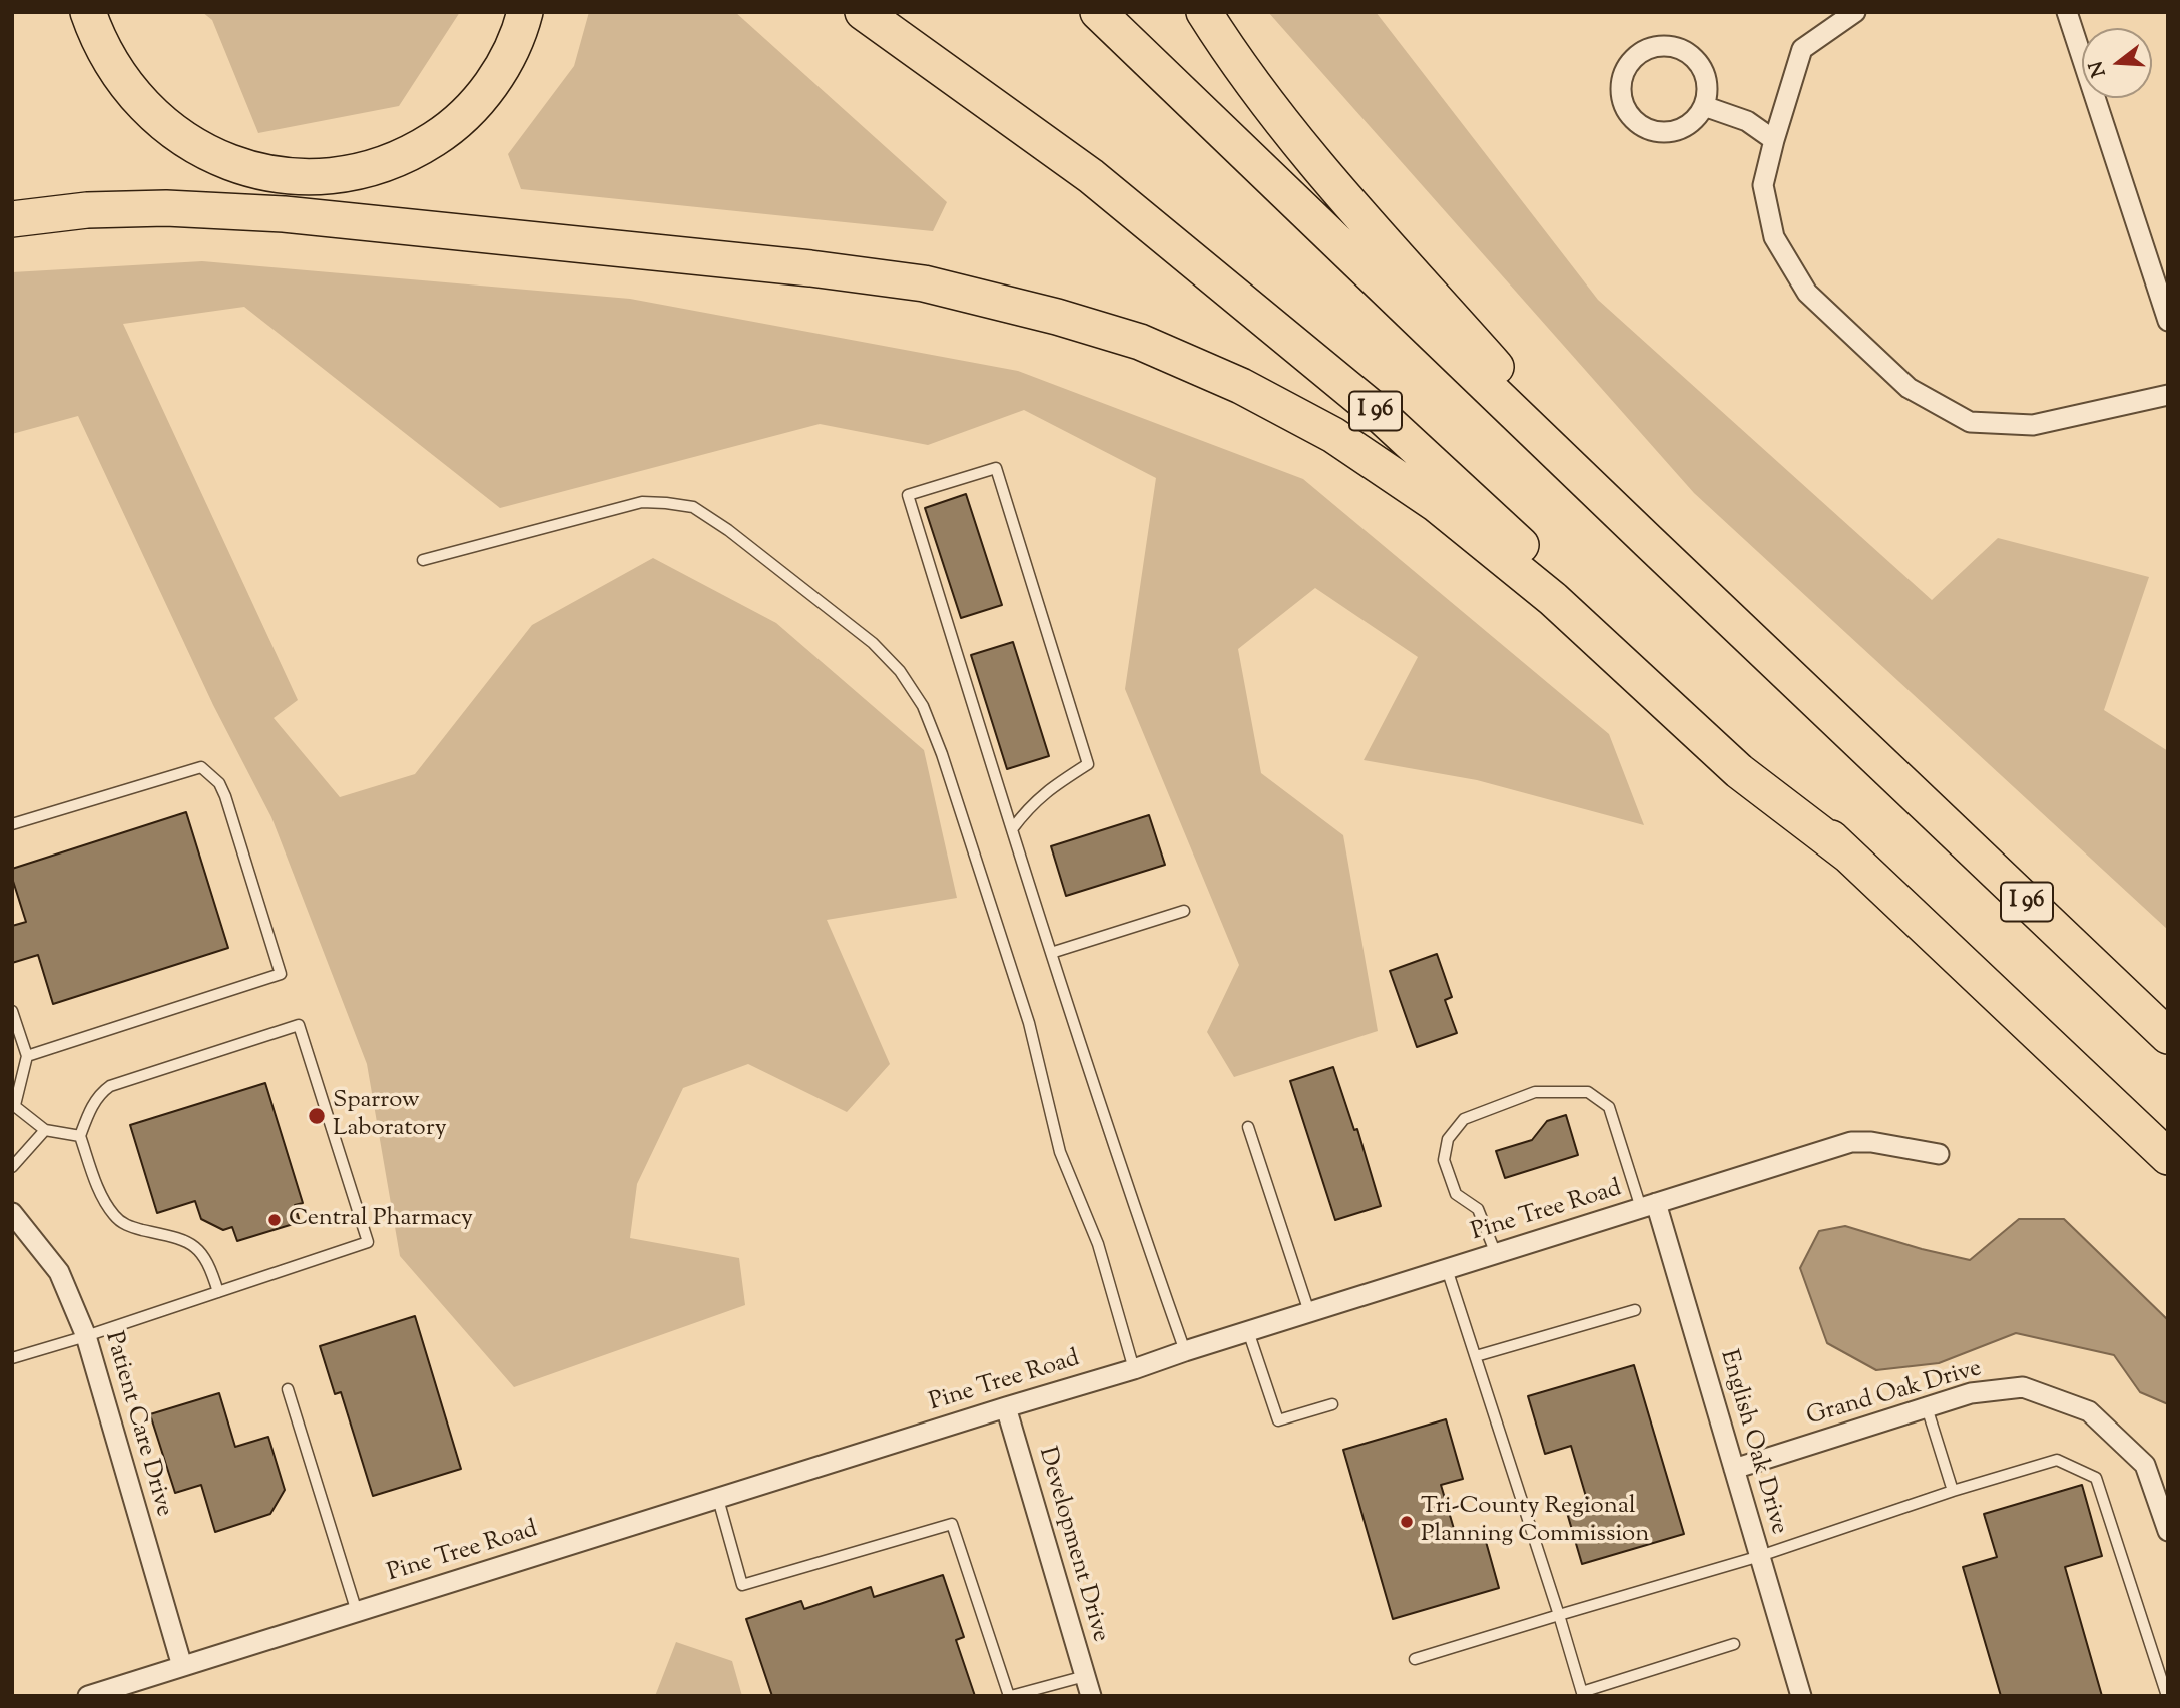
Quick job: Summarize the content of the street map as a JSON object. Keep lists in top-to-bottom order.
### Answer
{
  "streets": {
    "highway": ["I 96"],
    "street": [
      "Pine Tree Road",
      "Grand Oak Drive",
      "Patient Care Drive",
      "English Oak Drive",
      "Development Drive"
    ]
  },
  "crossings": [
    ["Pine Tree Road", "Patient Care Drive"],
    ["Pine Tree Road", "English Oak Drive"],
    ["Pine Tree Road", "Development Drive"],
    ["Grand Oak Drive", "English Oak Drive"]
  ],
  "places": ["Sparrow Laboratory", "Central Pharmacy", "Tri-County Regional Planning Commission"],
  "north": "left"
}
